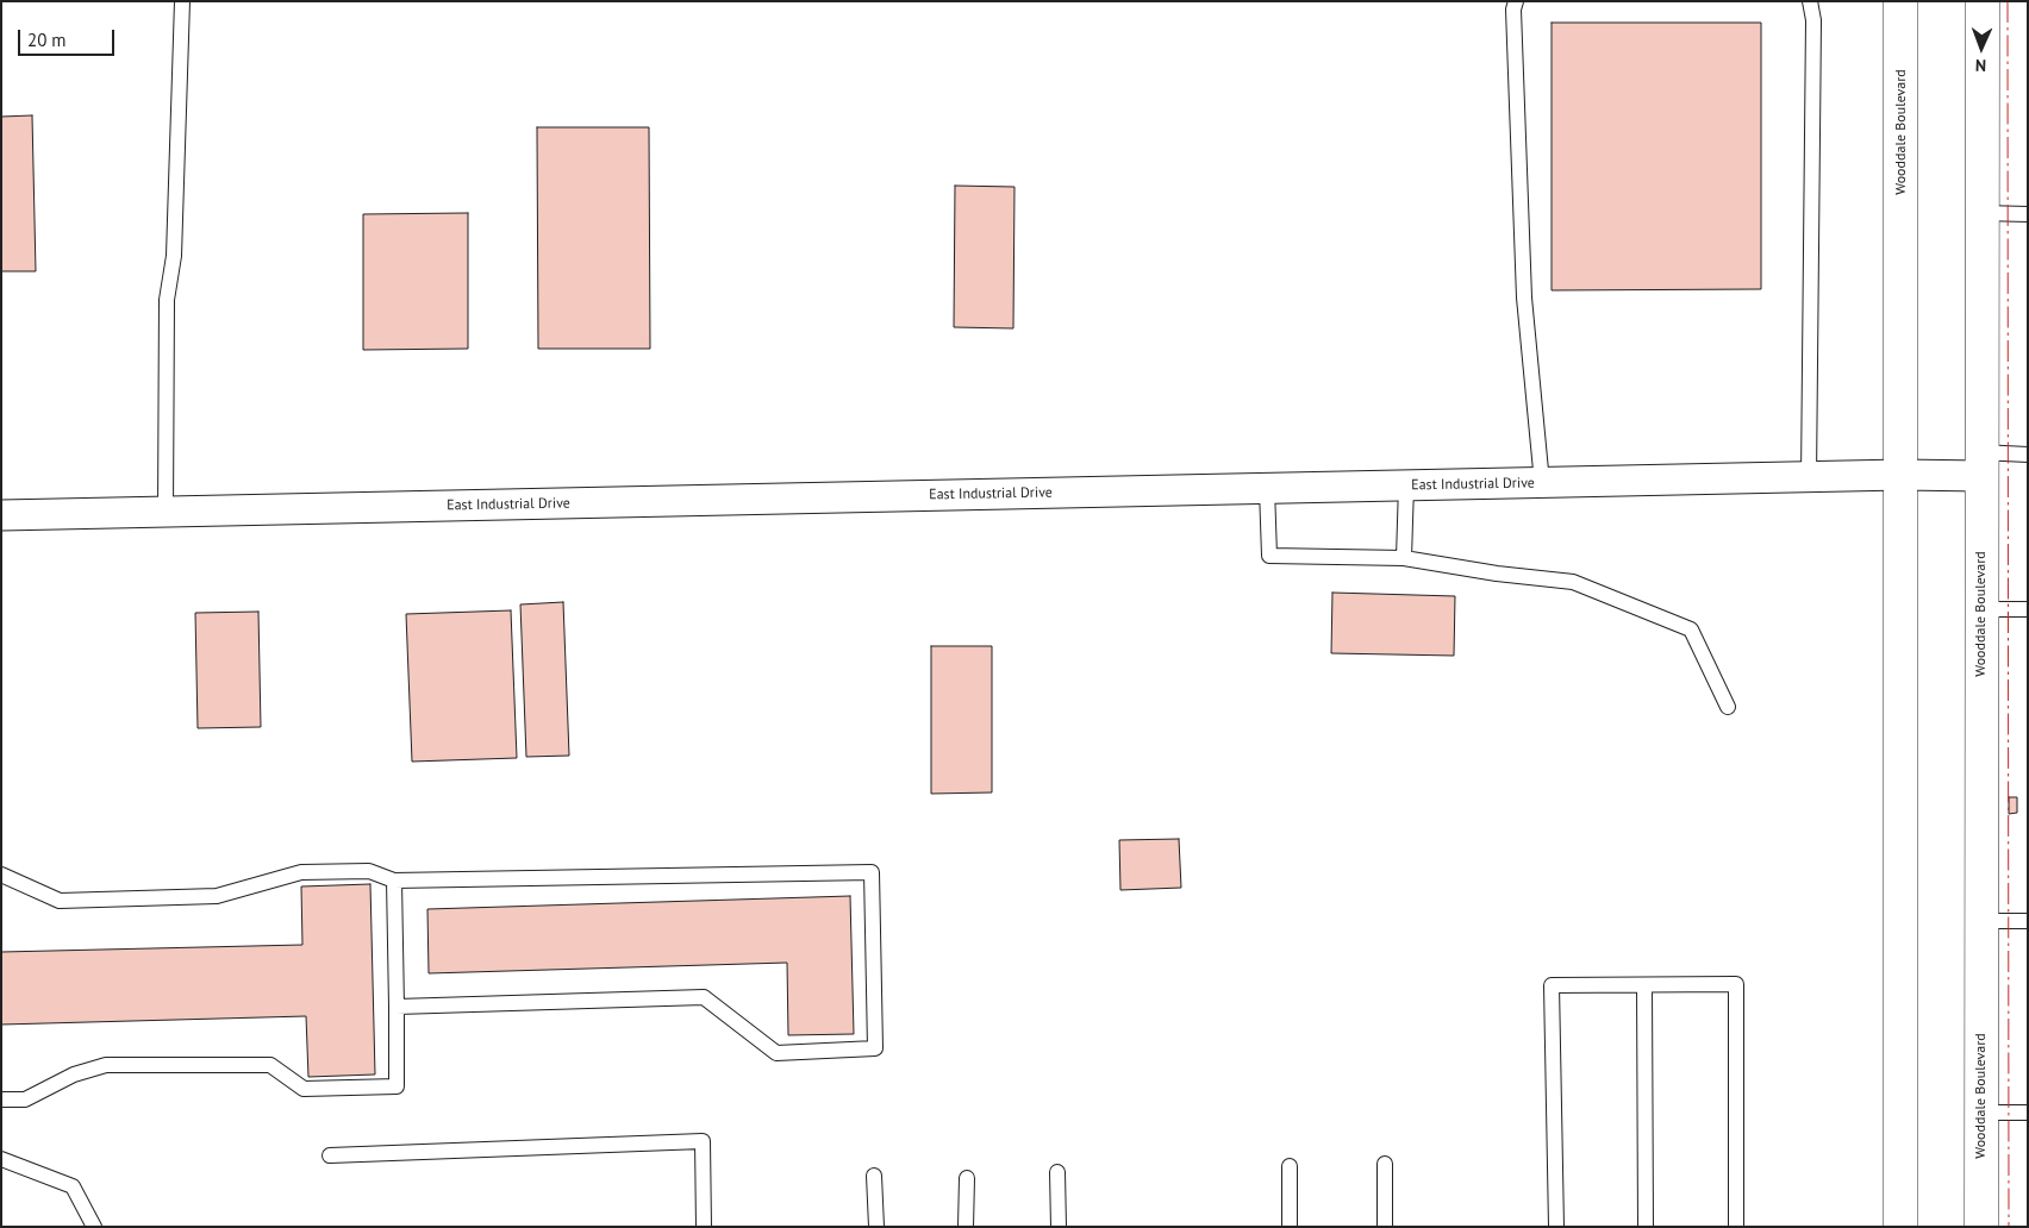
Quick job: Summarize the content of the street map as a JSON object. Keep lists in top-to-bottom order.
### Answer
{
  "streets": {
    "street": ["Wooddale Boulevard", "East Industrial Drive"]
  },
  "crossings": [
    ["Wooddale Boulevard", "East Industrial Drive"]
  ],
  "scale_bar": "20 m",
  "north": "bottom"
}
